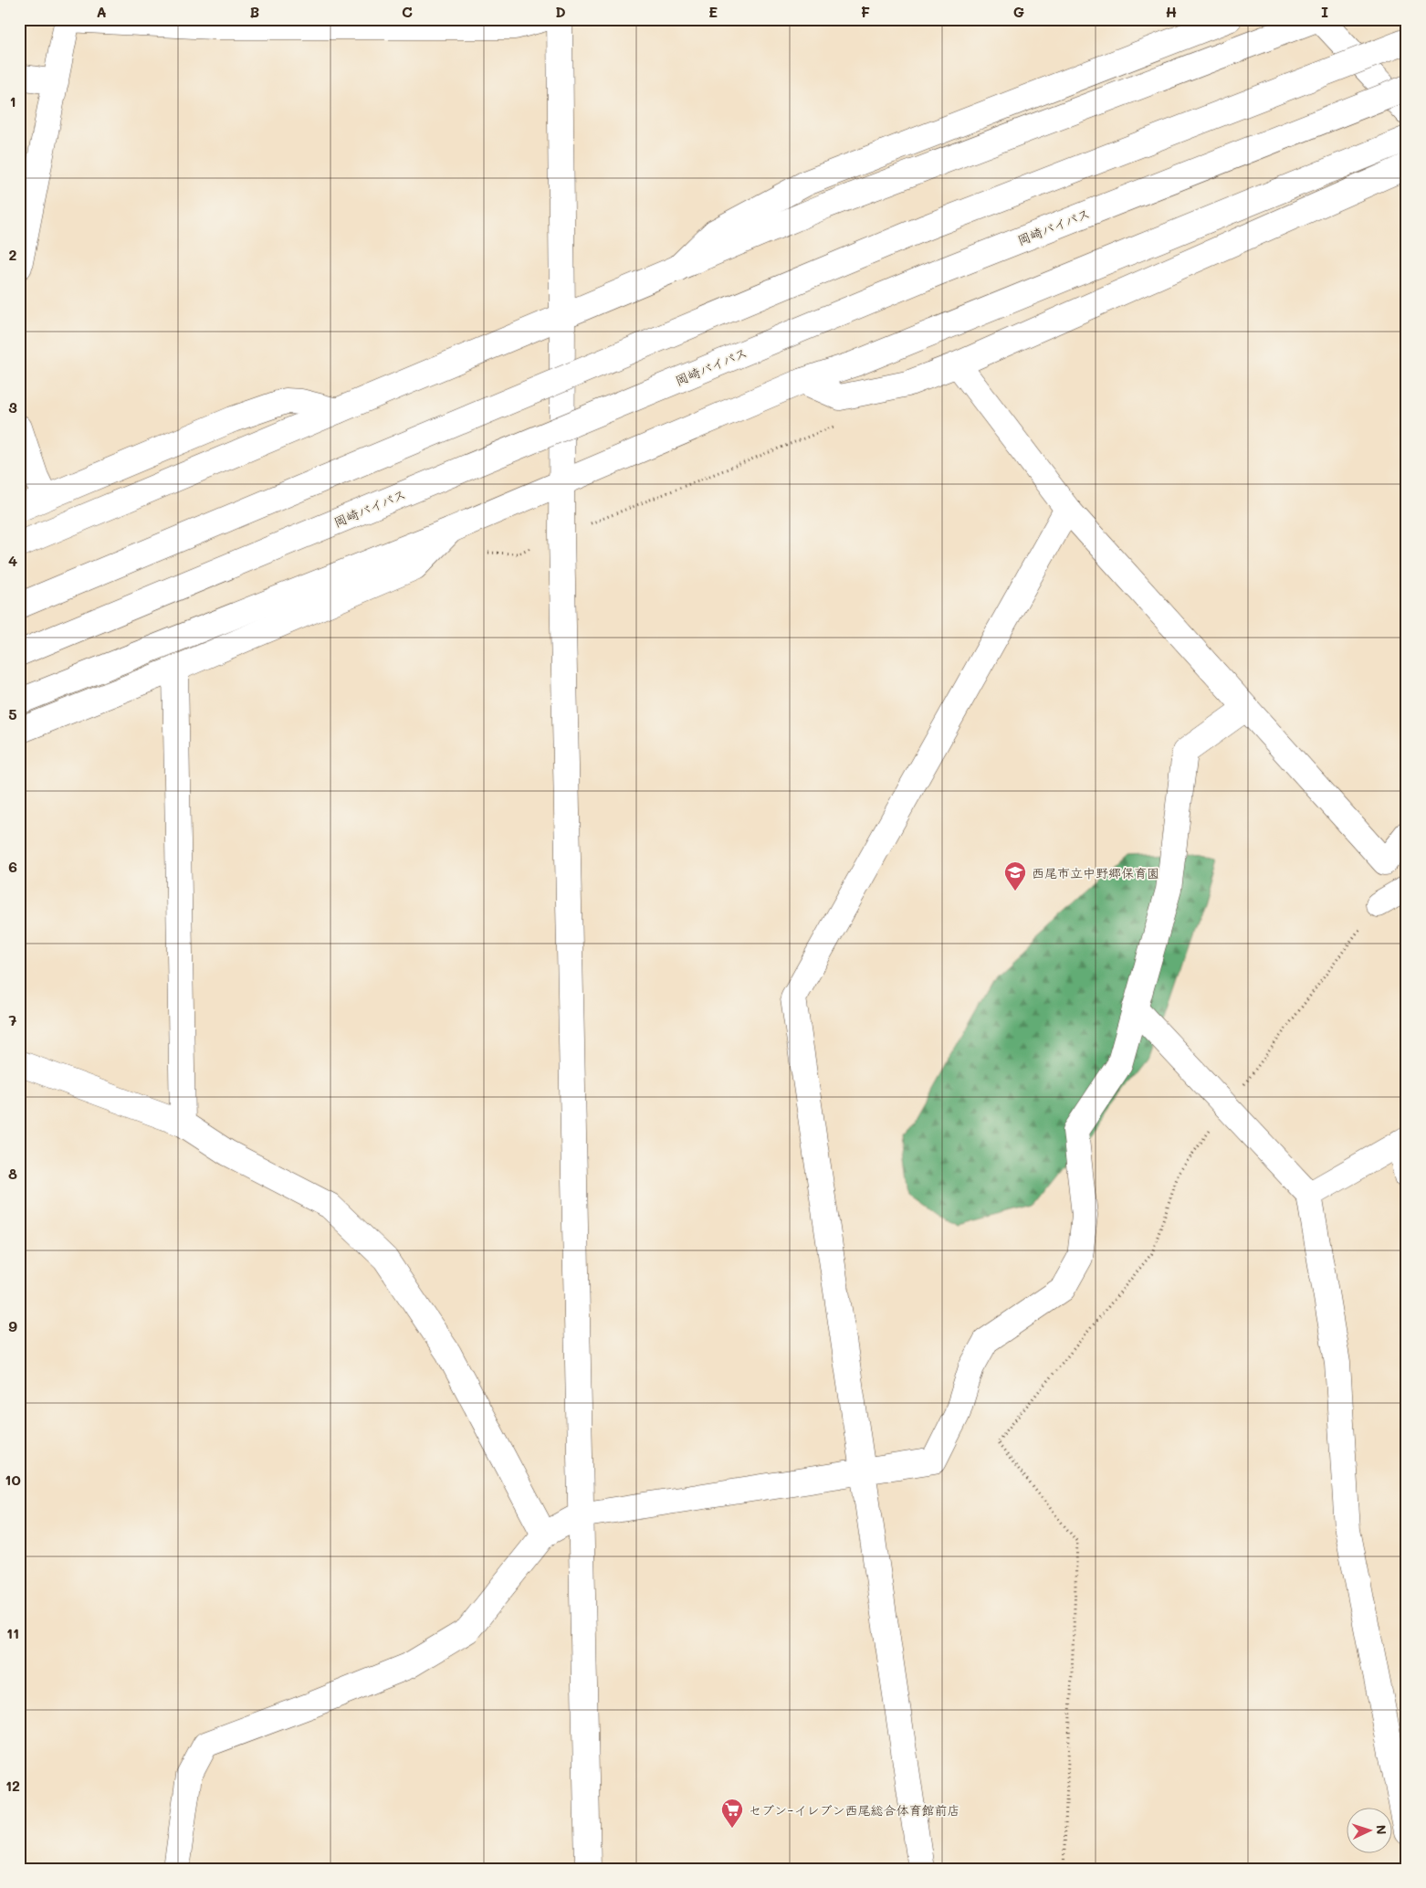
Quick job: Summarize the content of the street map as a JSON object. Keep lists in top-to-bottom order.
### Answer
{
  "streets": {
    "main road": ["岡崎バイパス"]
  },
  "places": {
    "school or university": ["西尾市立中野郷保育園"],
    "supermarket": ["セブン−イレブン西尾総合体育館前店"]
  },
  "north": "right",
  "grid": {
    "columns": [
      "A",
      "B",
      "C",
      "D",
      "E",
      "F",
      "G",
      "H",
      "I"
    ],
    "rows": [
      "1",
      "2",
      "3",
      "4",
      "5",
      "6",
      "7",
      "8",
      "9",
      "10",
      "11",
      "12"
    ]
  }
}
